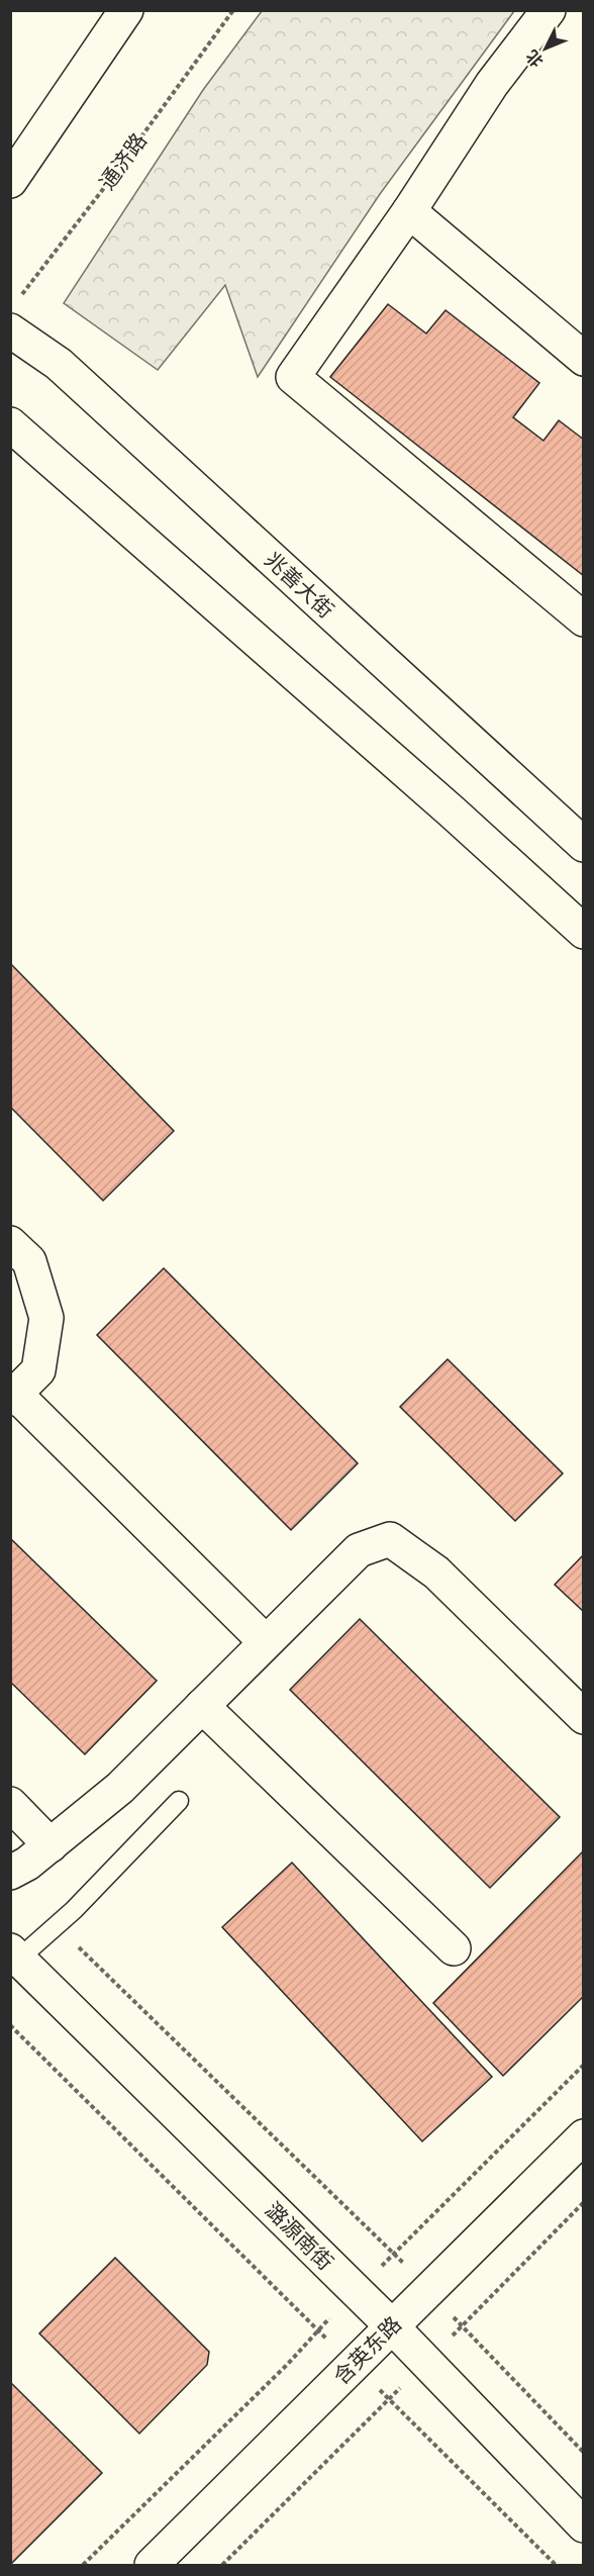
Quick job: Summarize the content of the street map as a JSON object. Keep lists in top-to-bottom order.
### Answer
{
  "streets": {
    "street": ["兆善大街", "潞源南街", "含英东路"],
    "path": ["通济路"]
  },
  "crossings": [
    ["通济路", "兆善大街"],
    ["潞源南街", "含英东路"]
  ],
  "north": "bottom left"
}
